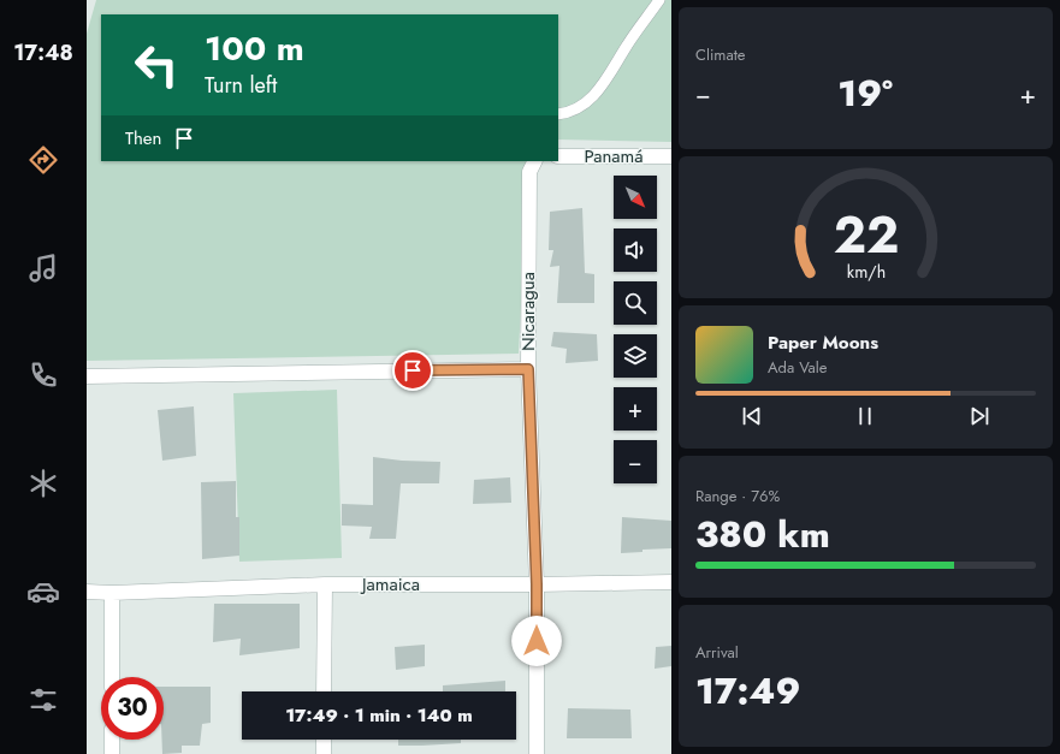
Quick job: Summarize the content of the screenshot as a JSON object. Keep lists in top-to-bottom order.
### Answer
{
  "streets": {
    "street": ["Panamá", "Nicaragua", "Jamaica"]
  },
  "crossings": [
    ["Nicaragua", "Jamaica"]
  ],
  "north": "bottom right",
  "page": {
    "tabs": "17:48",
    "tile": [
      "Climate",
      ["Range · 76%", "380 km"],
      ["Arrival", "17:49"]
    ],
    "turn": ["100 m", "Turn left"],
    "heat": ["−", "19°", "+"],
    "then": "Then",
    "map_buttons": ["+", "−"],
    "song": ["Paper Moons", "Ada Vale"],
    "limit": "30",
    "trip": "17:49 · 1 min · 140 m",
    "gauge": ["22", "km/h"]
  }
}
